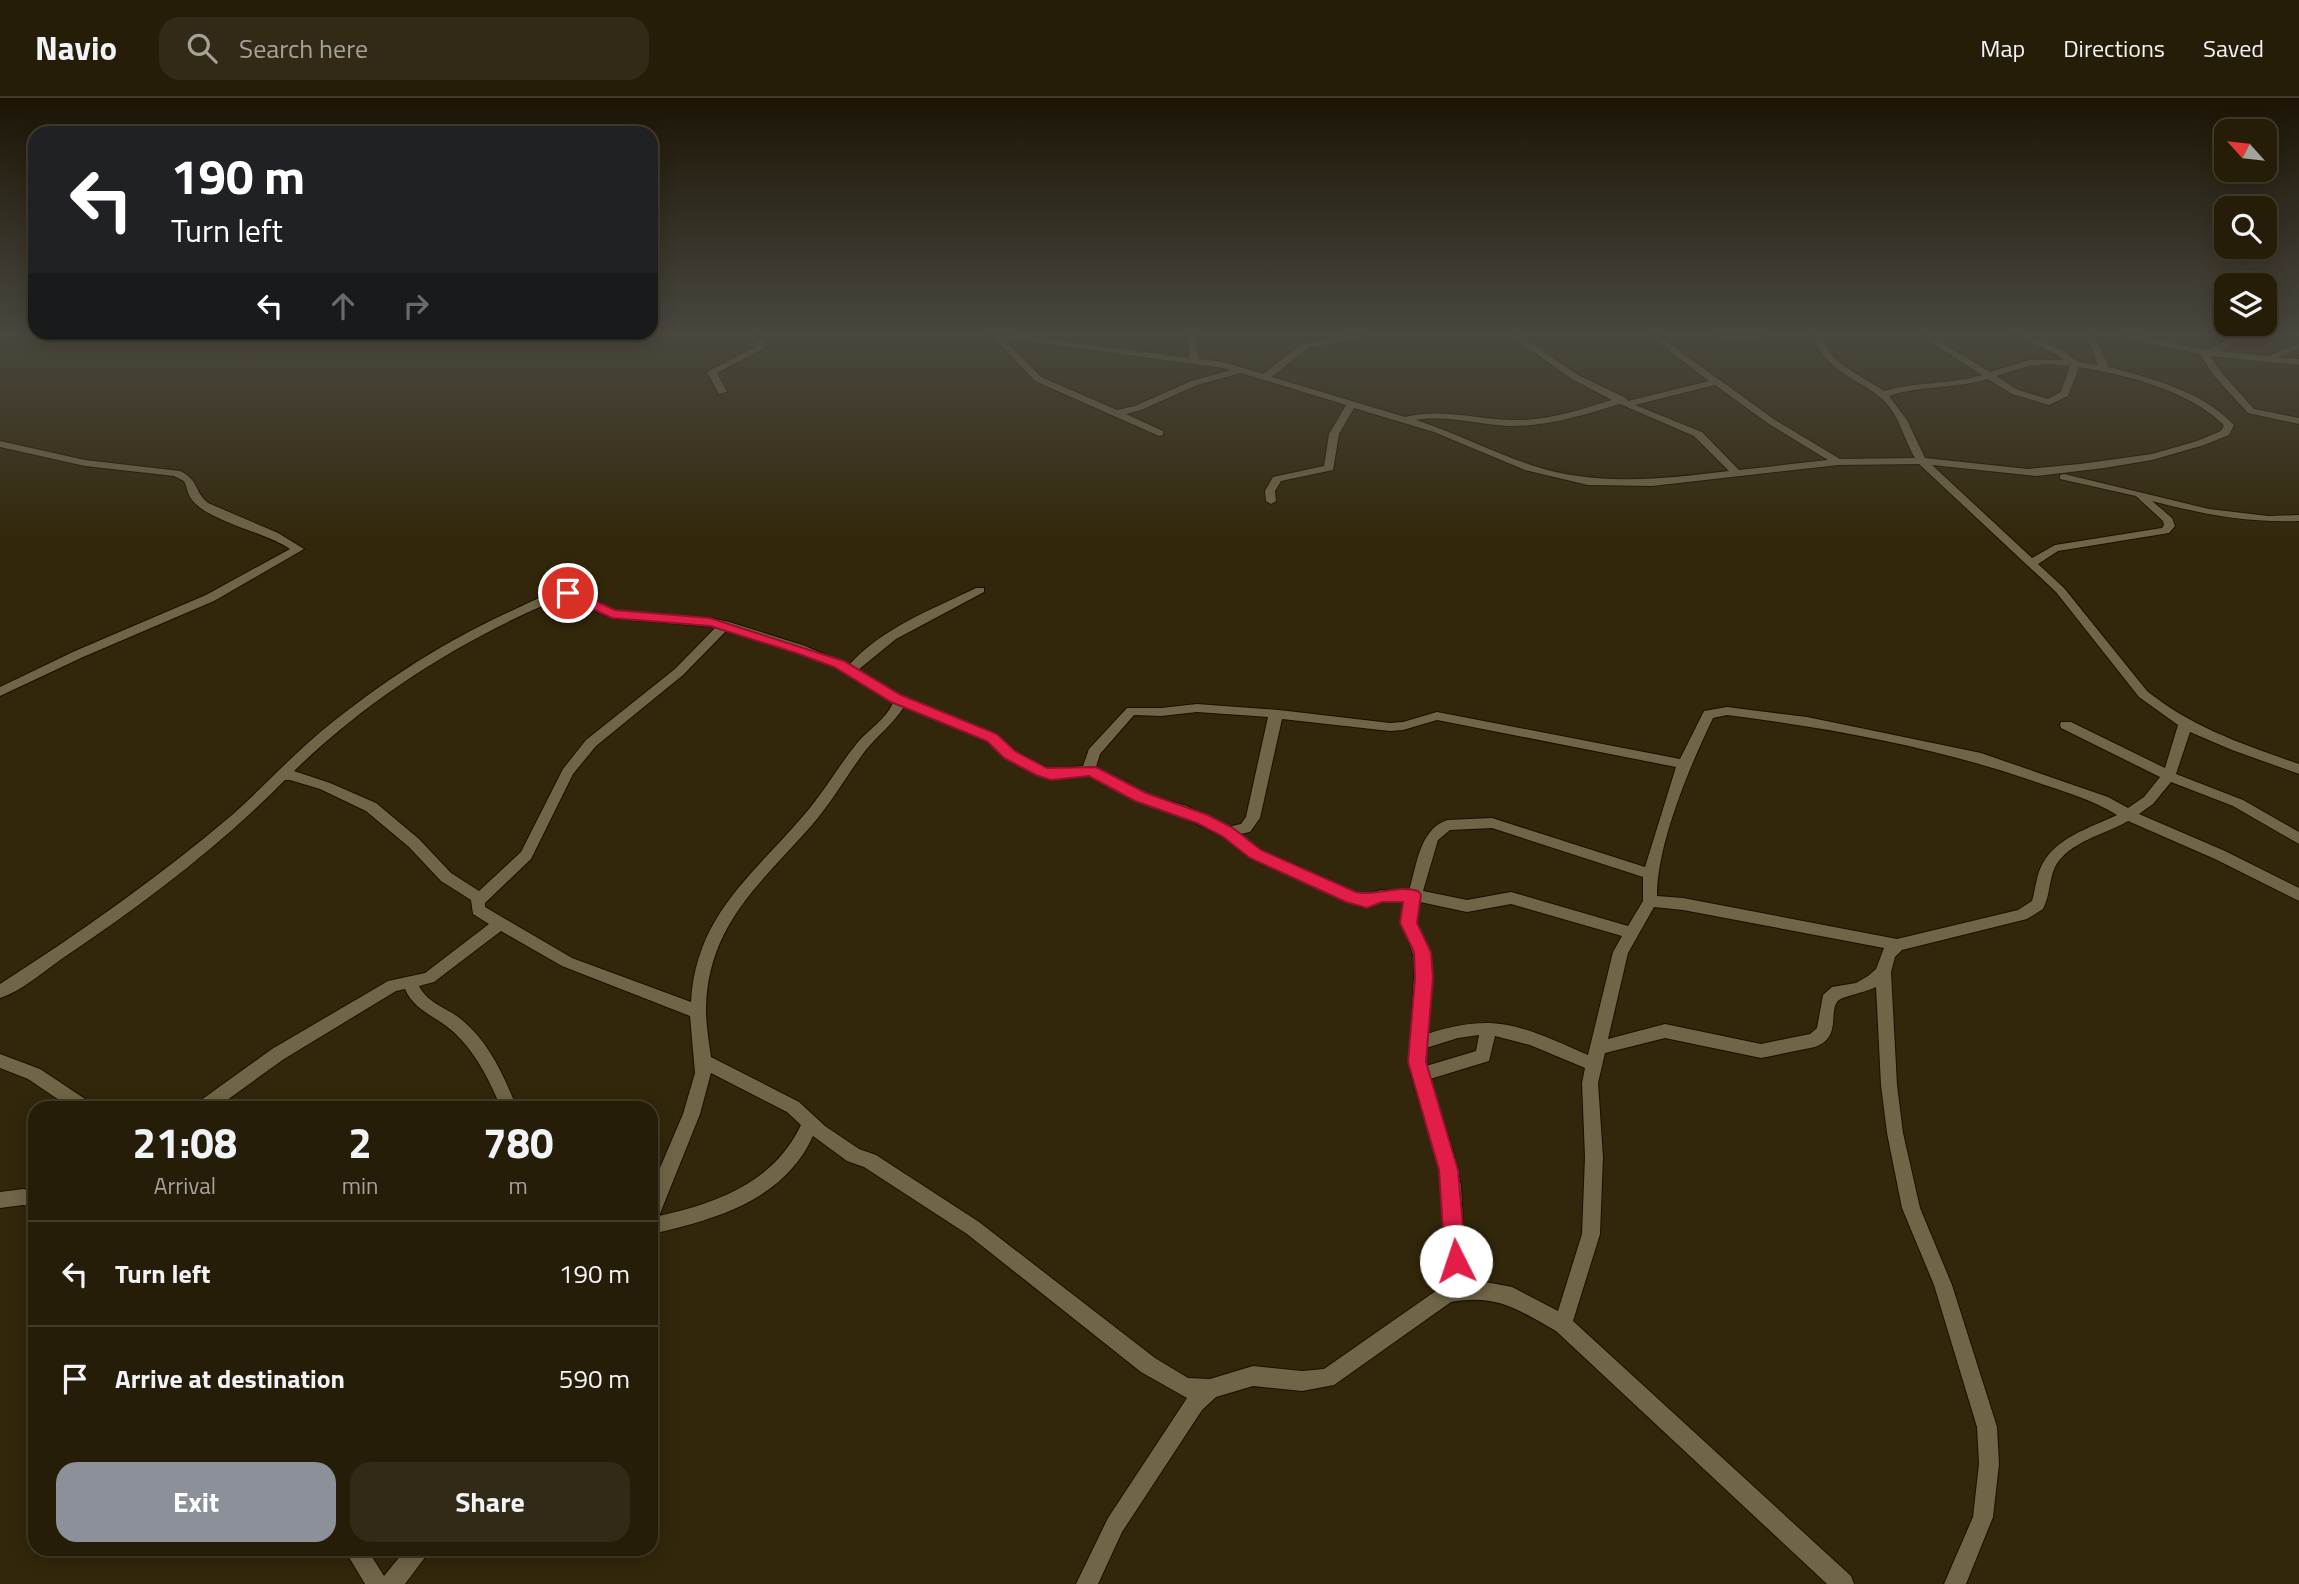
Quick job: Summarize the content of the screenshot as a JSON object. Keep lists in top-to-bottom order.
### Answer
{
  "north": "top left",
  "page": {
    "header": "Navio",
    "search": "Search here",
    "nav": ["Map", "Directions", "Saved"],
    "turn": ["190 m", "Turn left"],
    "eta": [
      "21:08",
      "Arrival",
      "2",
      "min",
      "780",
      "m"
    ],
    "list": [
      {
        "name": "Turn left",
        "value": "190 m"
      },
      {
        "name": "Arrive at destination",
        "value": "590 m"
      }
    ],
    "buttons": ["Exit", "Share"]
  }
}
